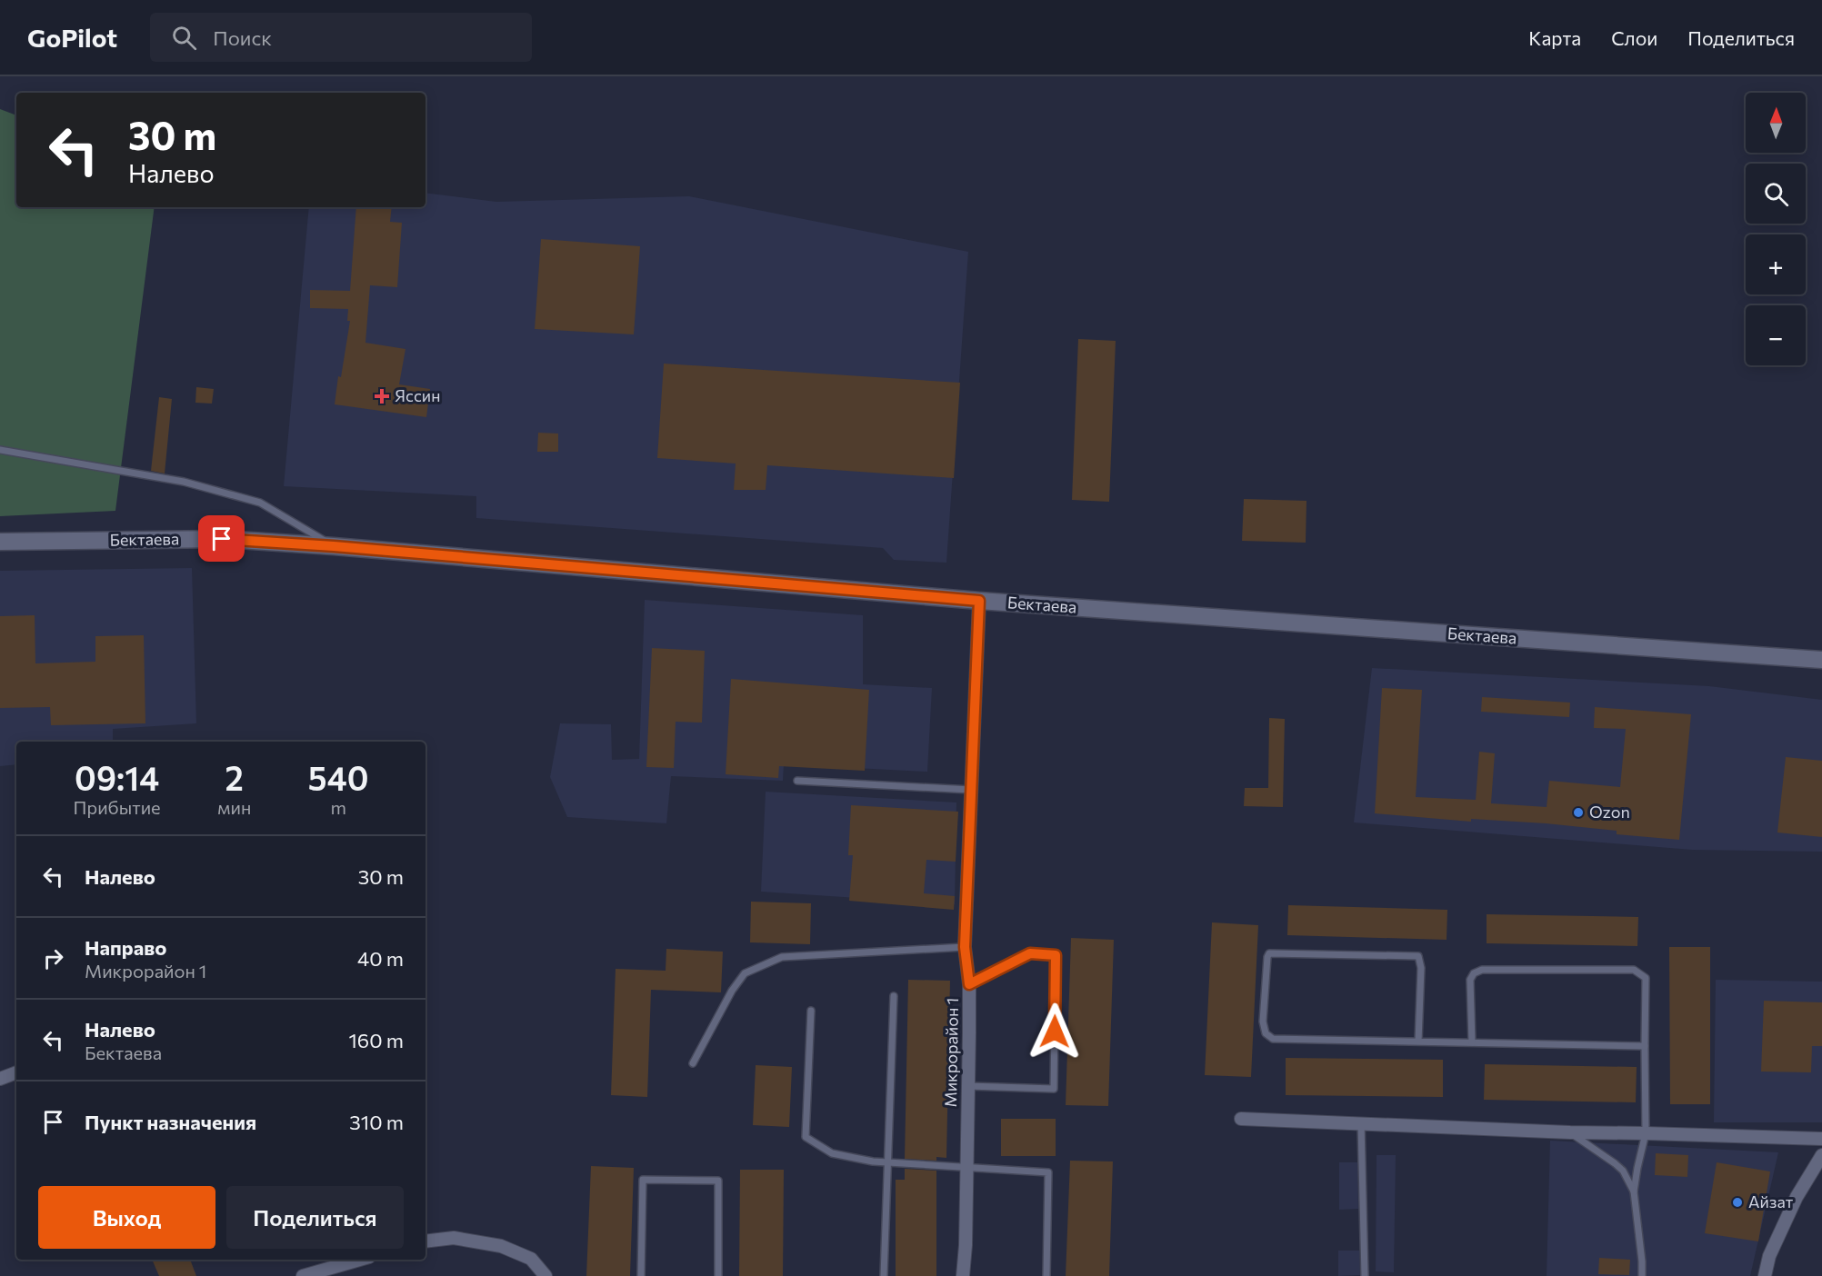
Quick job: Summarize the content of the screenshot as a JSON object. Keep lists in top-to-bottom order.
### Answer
{
  "streets": {
    "street": ["Бектаева", "Микрорайон 1"]
  },
  "crossings": [
    ["Бектаева", "Микрорайон 1"]
  ],
  "places": {
    "health": ["Яссин"],
    "other": ["Ozon", "Айзат"]
  },
  "north": "top",
  "page": {
    "header": "GoPilot",
    "search": "Поиск",
    "nav": ["Карта", "Слои", "Поделиться"],
    "map_buttons": ["+", "−"],
    "turn": ["30 m", "Налево"],
    "eta": [
      "09:14",
      "Прибытие",
      "2",
      "мин",
      "540",
      "m"
    ],
    "list": [
      {
        "name": "Налево",
        "value": "30 m"
      },
      {
        "name": "Направо",
        "note": "Микрорайон 1",
        "value": "40 m"
      },
      {
        "name": "Налево",
        "note": "Бектаева",
        "value": "160 m"
      },
      {
        "name": "Пункт назначения",
        "value": "310 m"
      }
    ],
    "buttons": ["Выход", "Поделиться"]
  }
}
